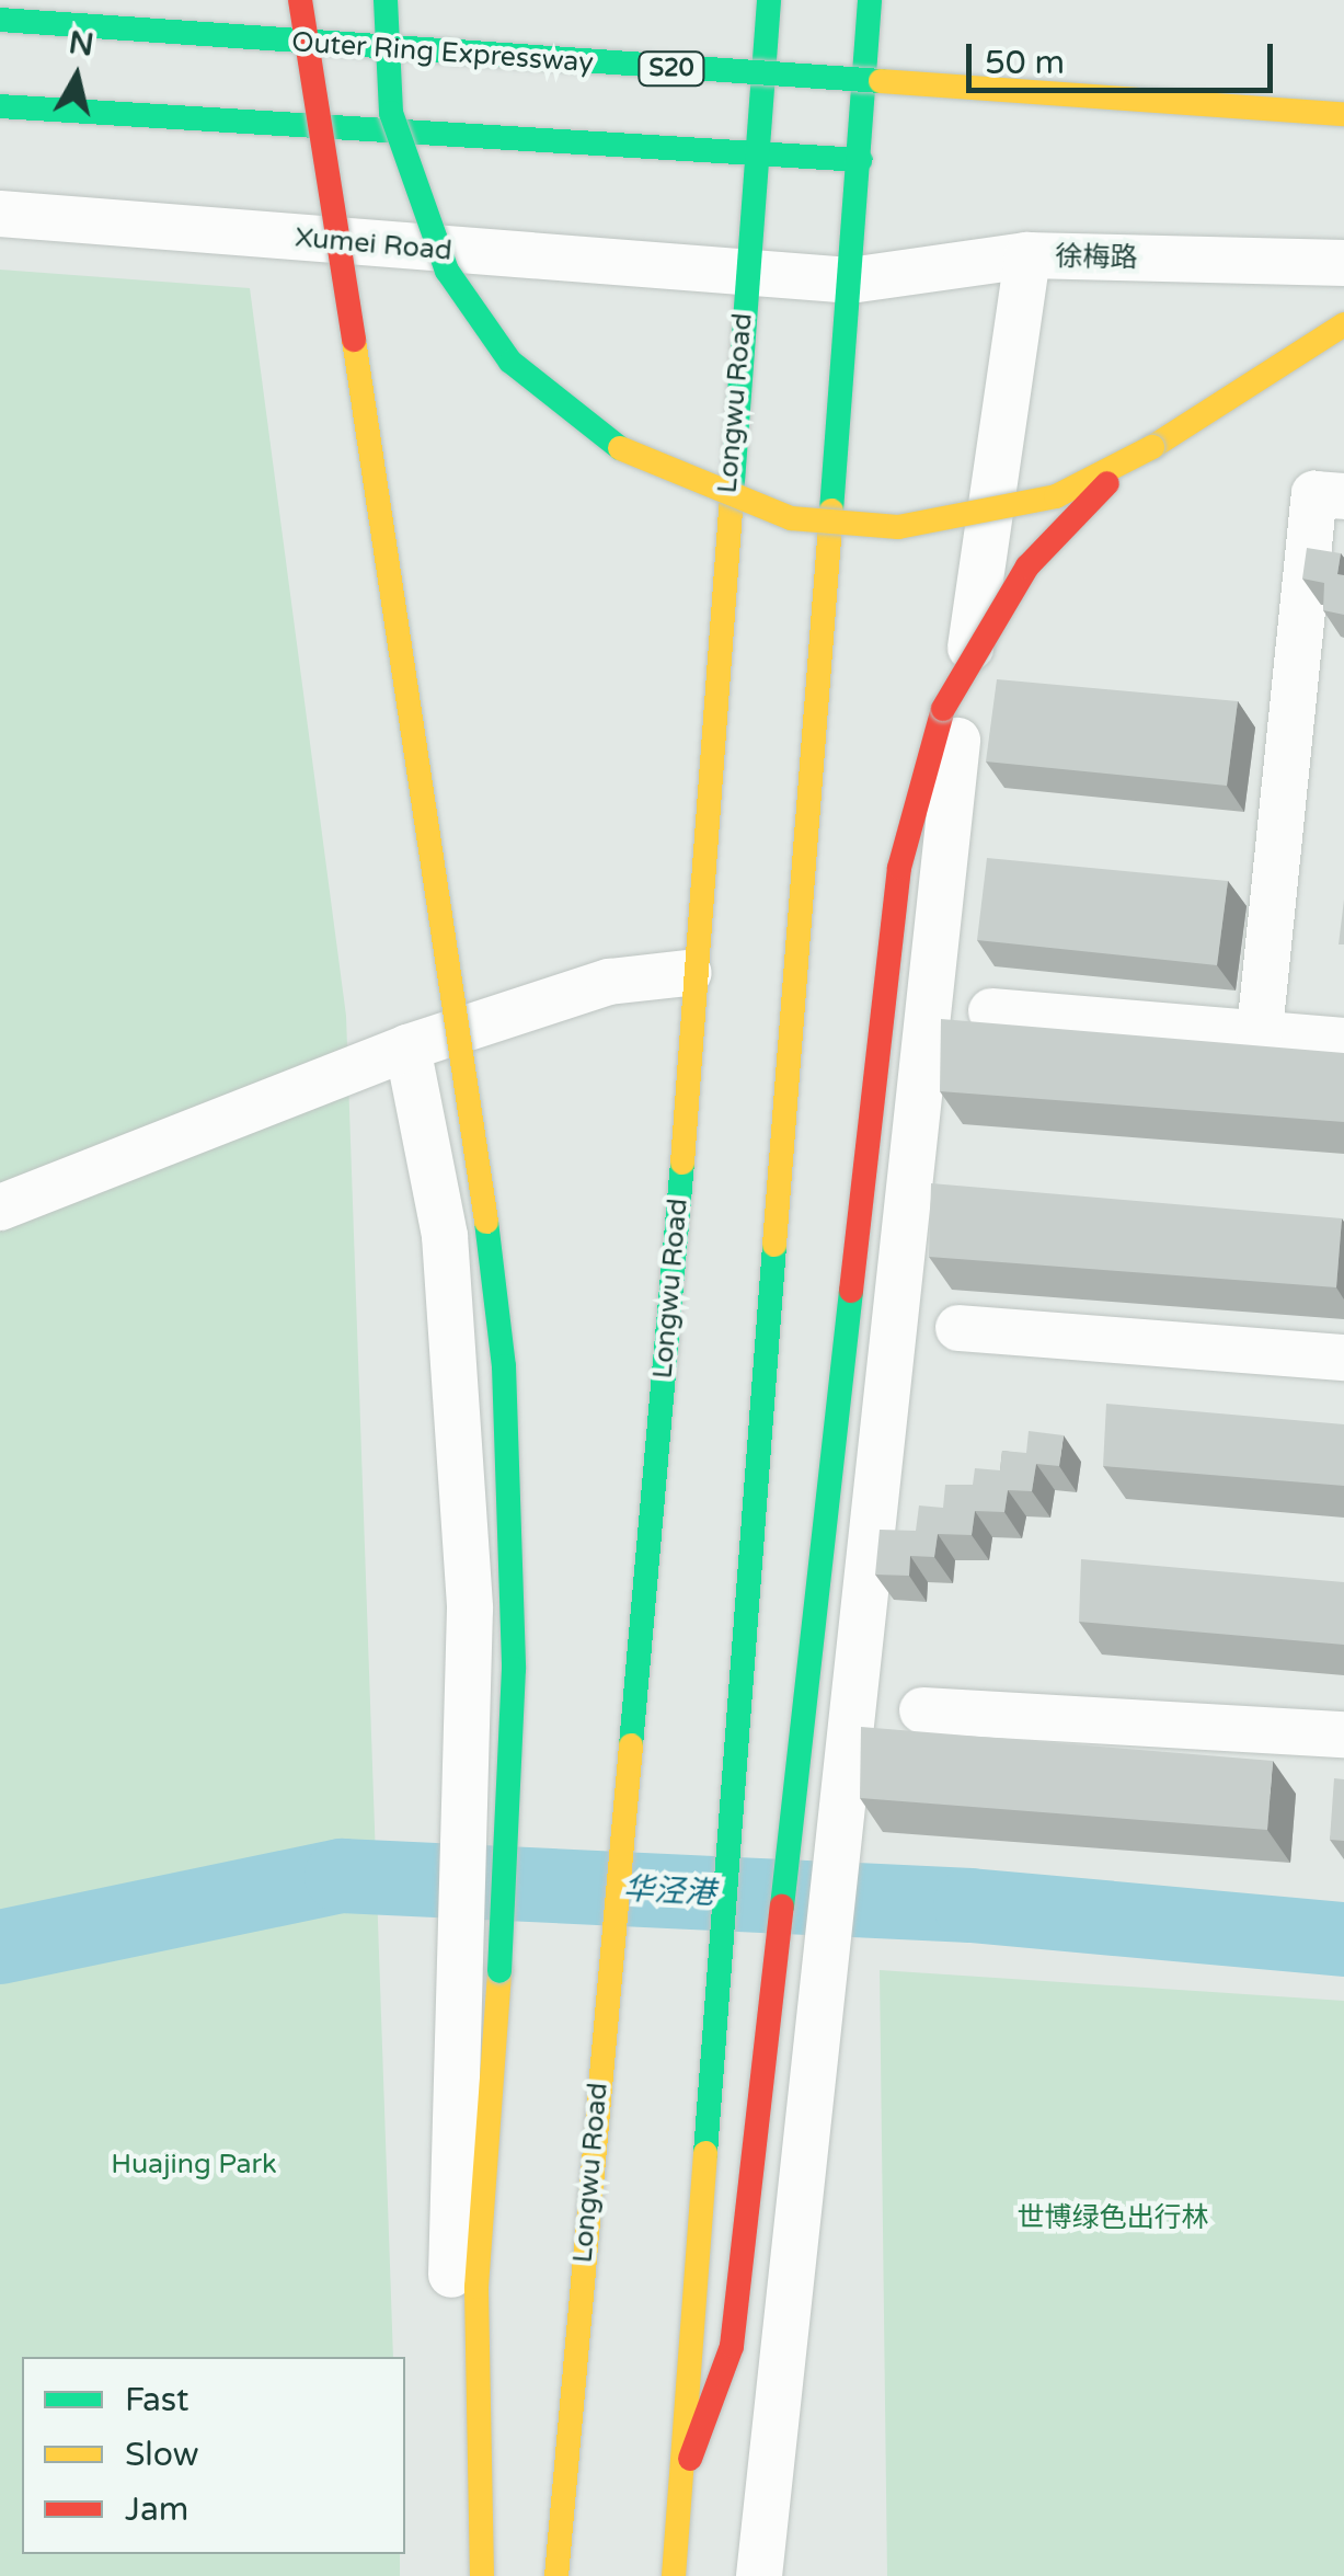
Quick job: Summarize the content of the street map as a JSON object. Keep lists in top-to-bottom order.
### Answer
{
  "streets": {
    "main road": ["Outer Ring Expressway", "S20", "Longwu Road"],
    "street": ["Xumei Road", "徐梅路"]
  },
  "crossings": [
    ["Xumei Road", "徐梅路"],
    ["Xumei Road", "Longwu Road"]
  ],
  "water": ["华泾港"],
  "parks": ["Huajing Park", "世博绿色出行林"],
  "legend": ["Fast", "Slow", "Jam"],
  "scale_bar": "50 m",
  "north": "top"
}
